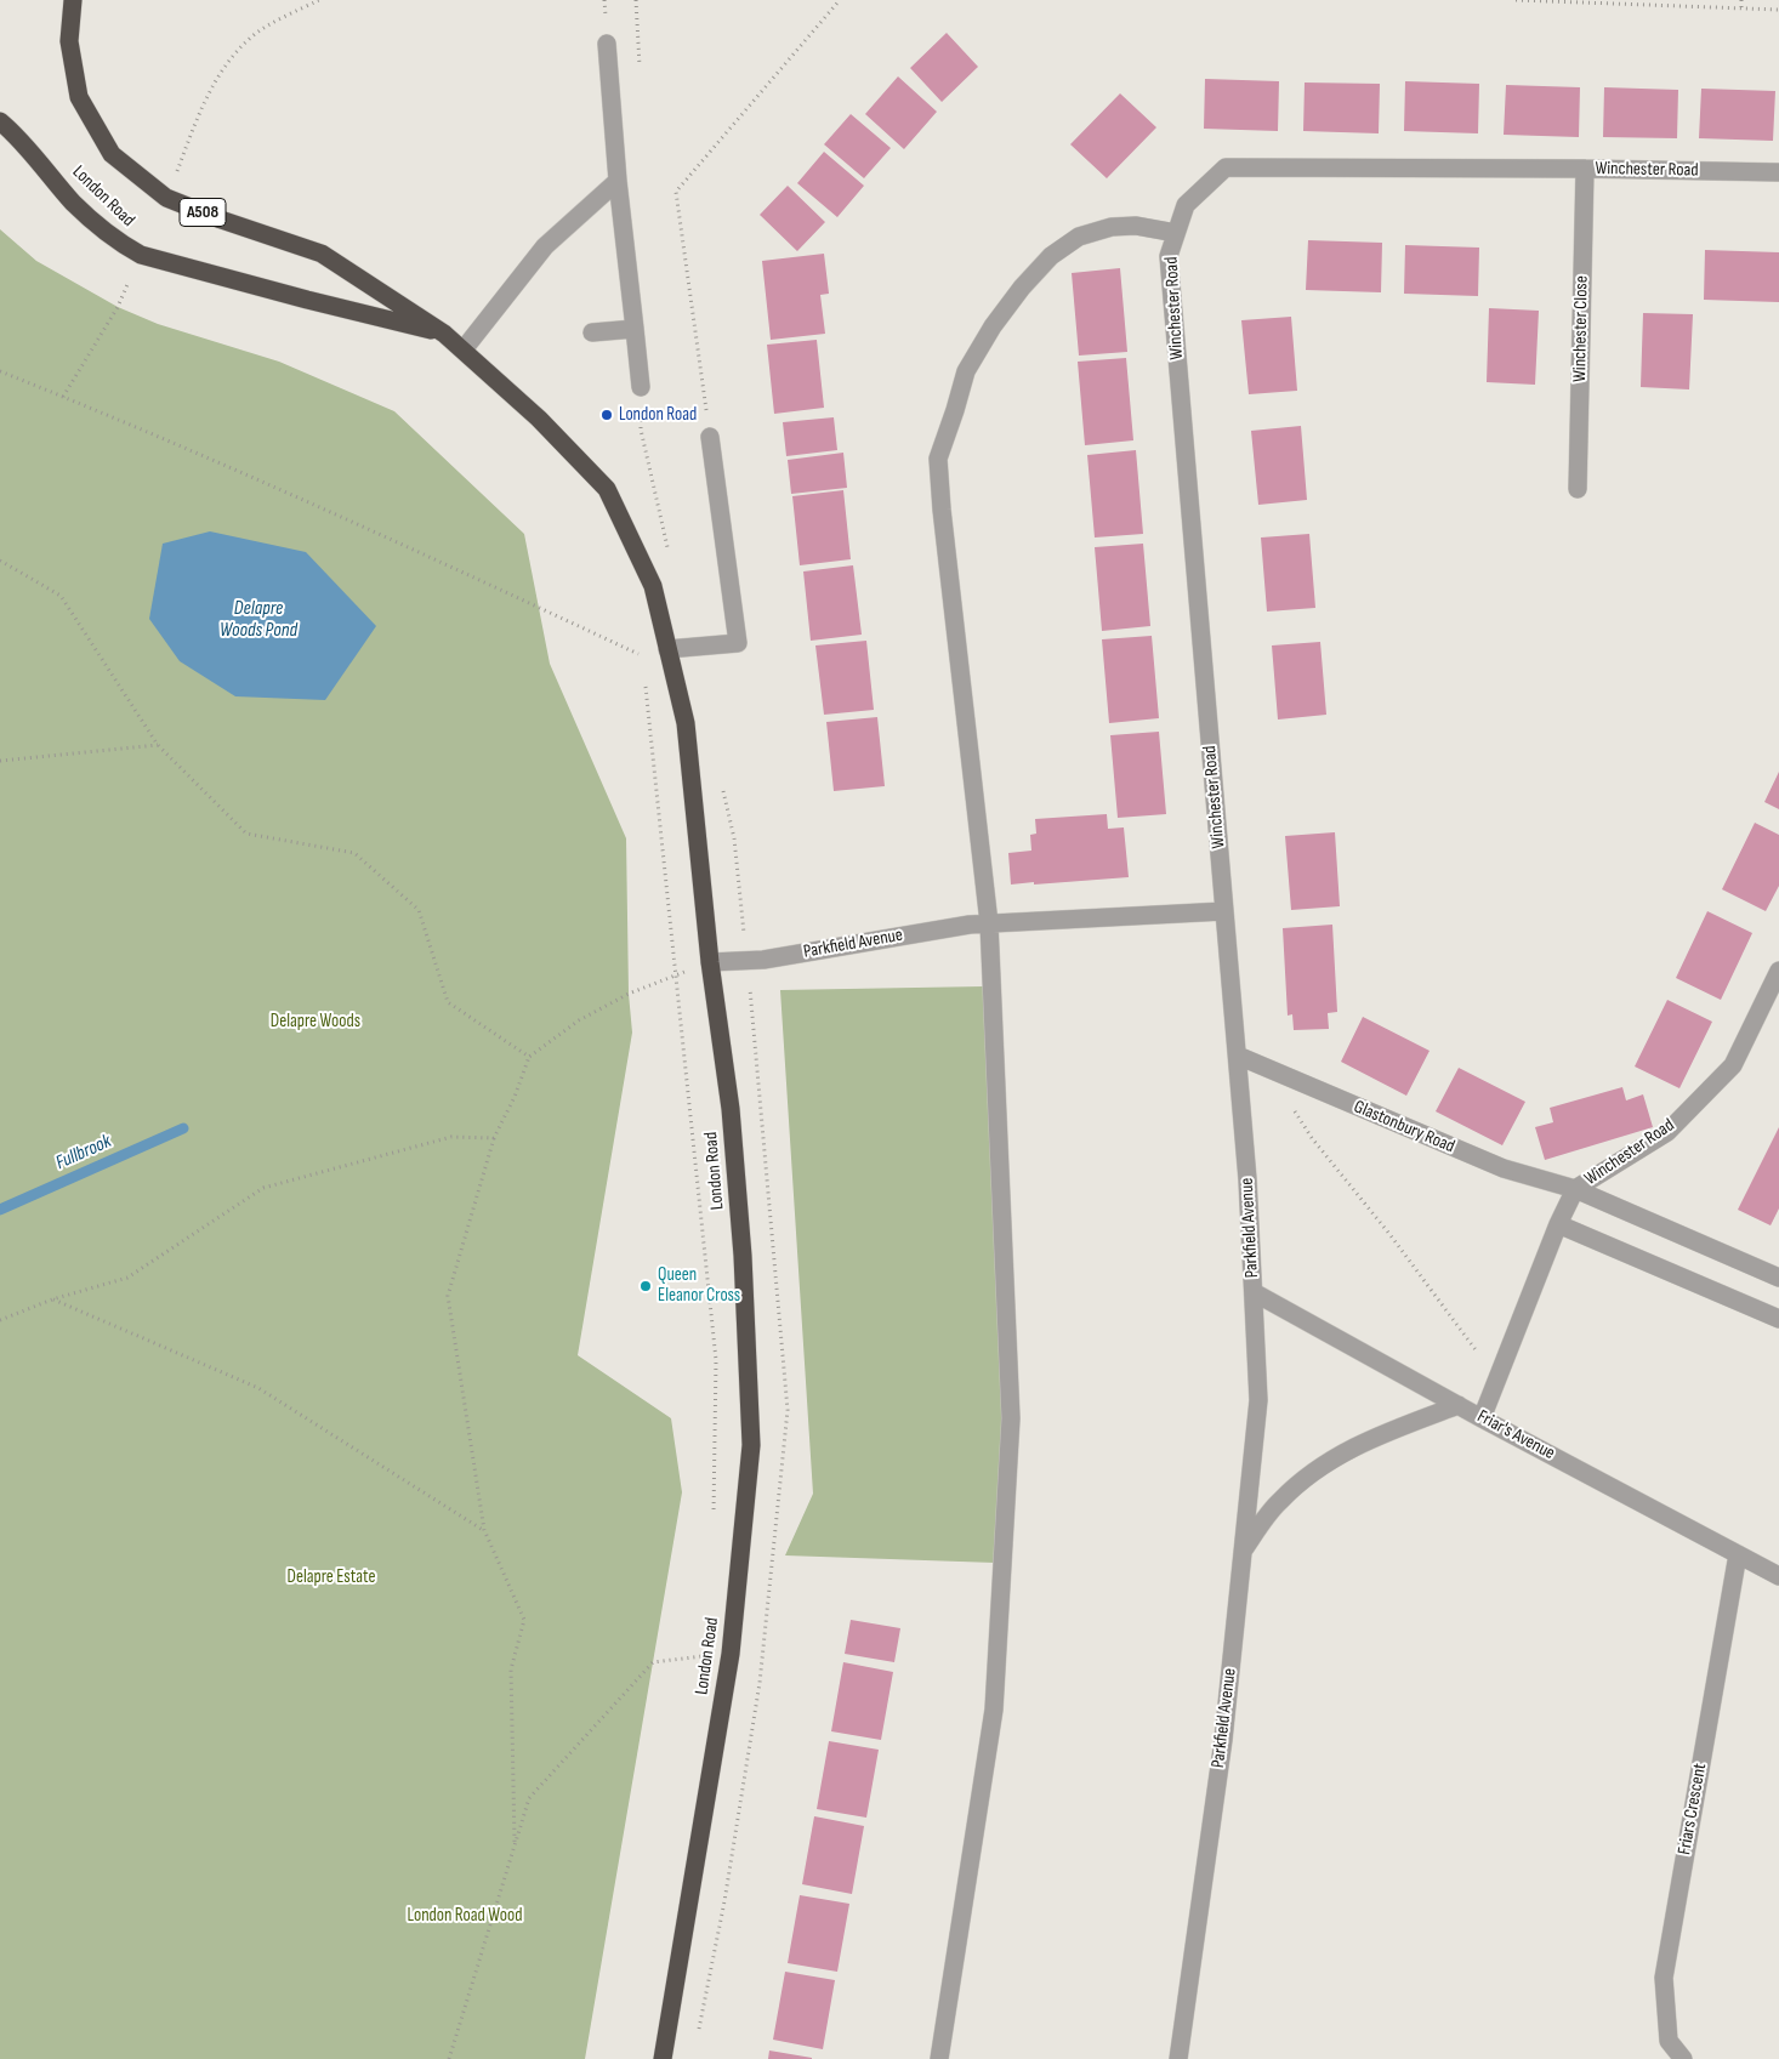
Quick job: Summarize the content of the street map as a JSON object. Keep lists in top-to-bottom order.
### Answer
{
  "streets": {
    "highway": ["London Road", "A508"],
    "street": [
      "Winchester Road",
      "Winchester Close",
      "Parkfield Avenue",
      "Glastonbury Road",
      "Friar's Avenue",
      "Friars Crescent"
    ]
  },
  "crossings": [
    ["Winchester Road", "Winchester Close"],
    ["Winchester Road", "Parkfield Avenue"],
    ["Winchester Road", "Glastonbury Road"],
    ["Winchester Road", "Friar's Avenue"],
    ["London Road", "Parkfield Avenue"],
    ["Parkfield Avenue", "Glastonbury Road"],
    ["Parkfield Avenue", "Friar's Avenue"],
    ["Friar's Avenue", "Friars Crescent"]
  ],
  "water": ["Delapre Woods Pond", "Fullbrook"],
  "parks": ["Delapre Woods", "Delapre Estate", "London Road Wood"],
  "places": ["London Road", "Queen Eleanor Cross"]
}
